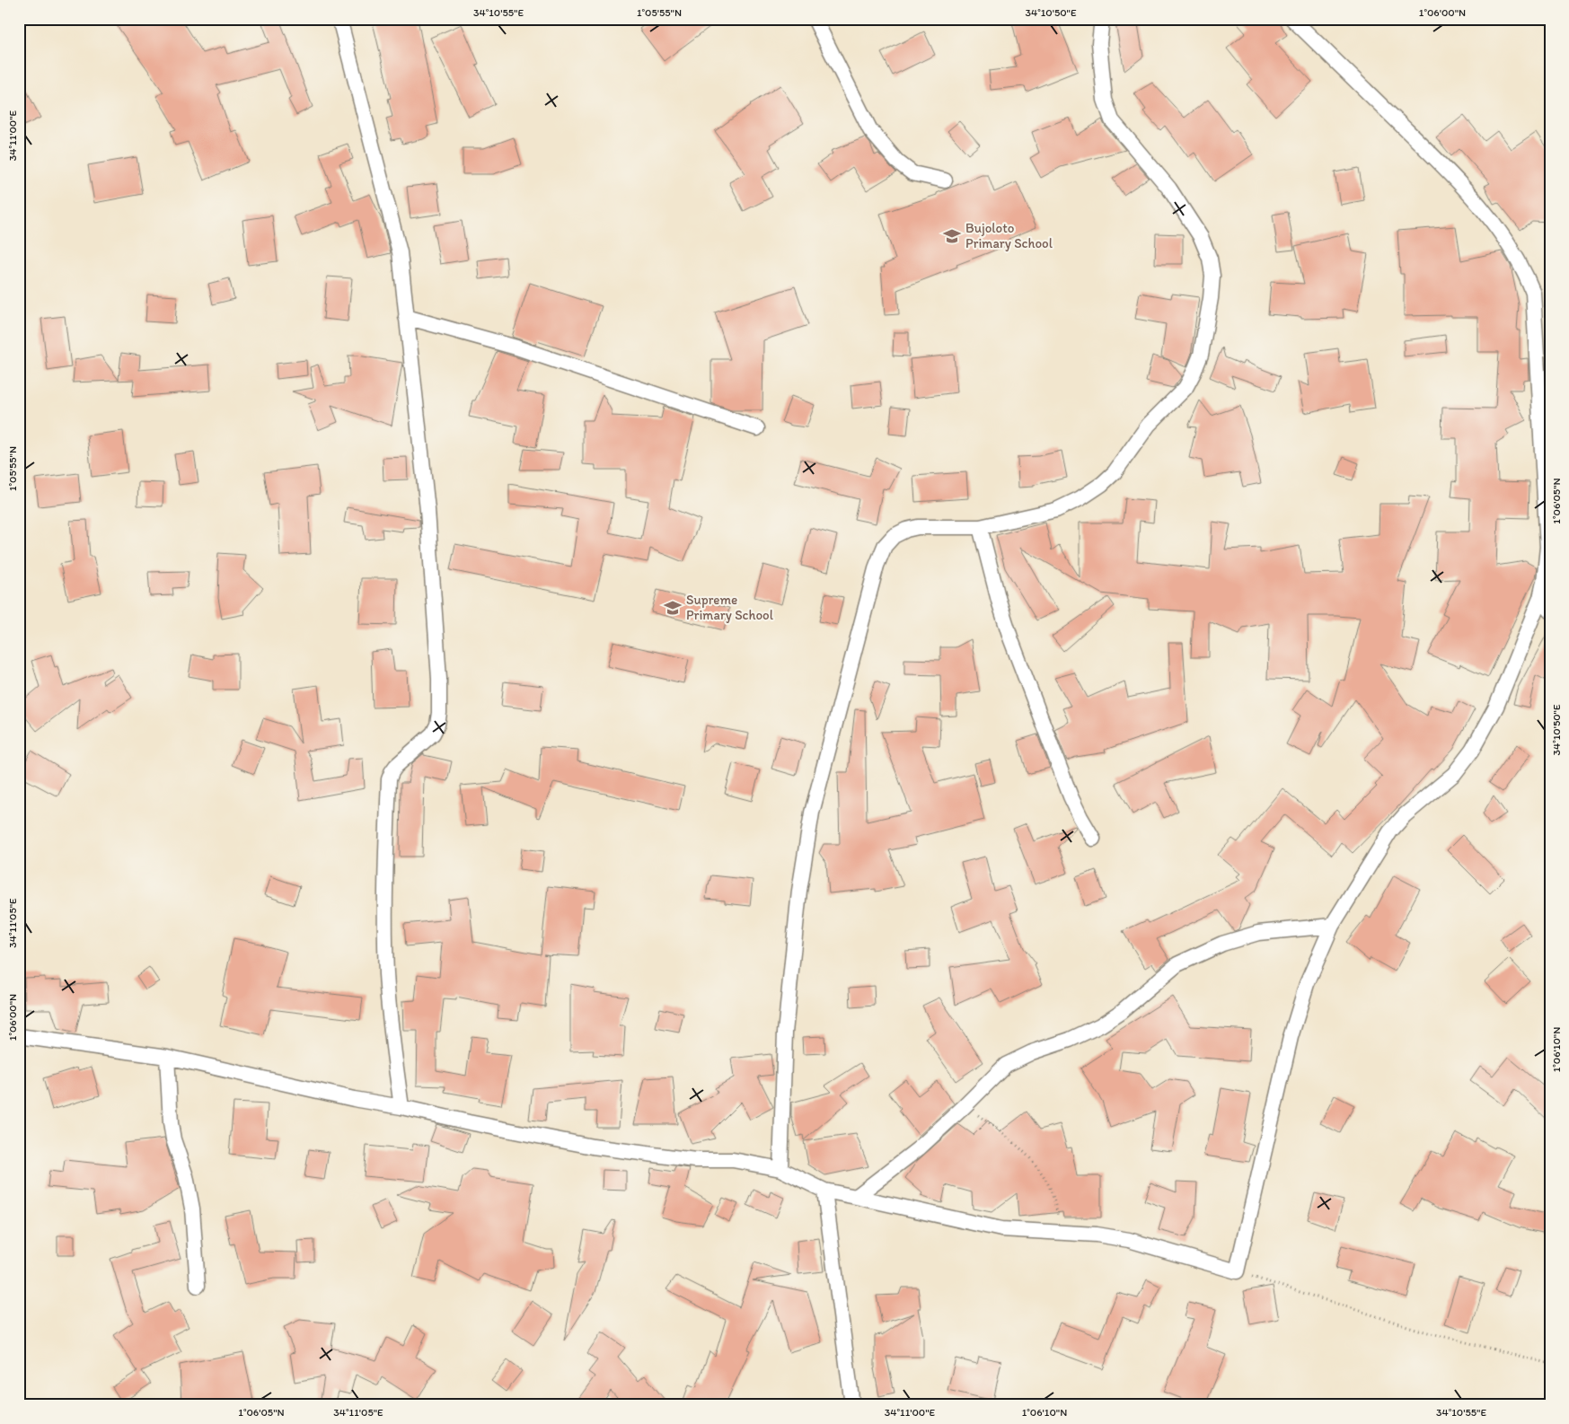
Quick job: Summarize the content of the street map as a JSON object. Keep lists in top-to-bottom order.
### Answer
{
  "places": {
    "school or university": ["Bujoloto Primary School", "Supreme Primary School"]
  },
  "coordinates": [
    "34°10'55\"E",
    "1°05'55\"N",
    "34°10'50\"E",
    "1°06'00\"N",
    "34°11'00\"E",
    "1°06'05\"N",
    "34°11'05\"E",
    "1°06'10\"N"
  ]
}
